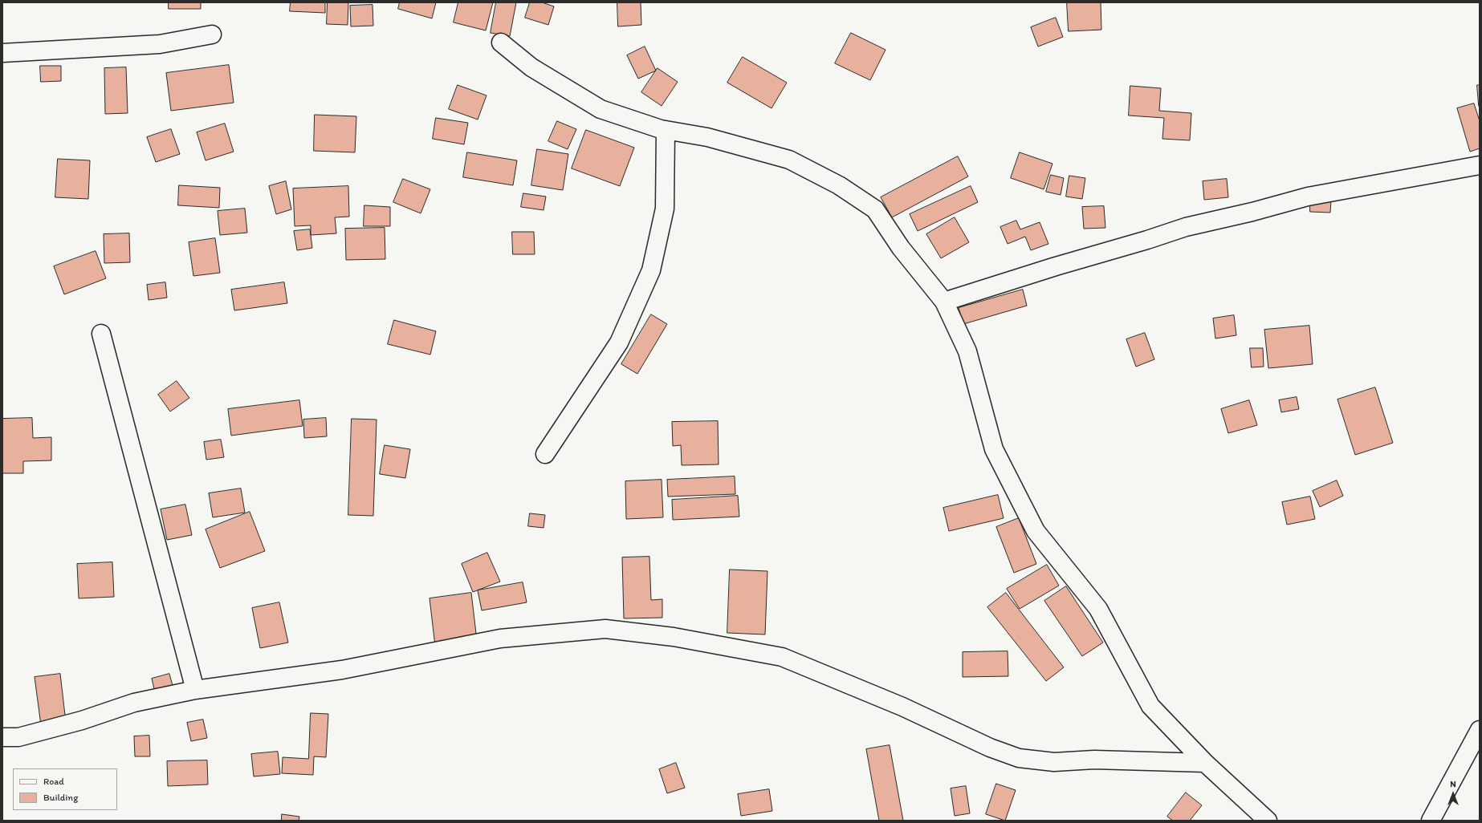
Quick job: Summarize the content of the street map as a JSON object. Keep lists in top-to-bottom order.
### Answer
{
  "legend": ["Road", "Building"],
  "north": "top"
}
